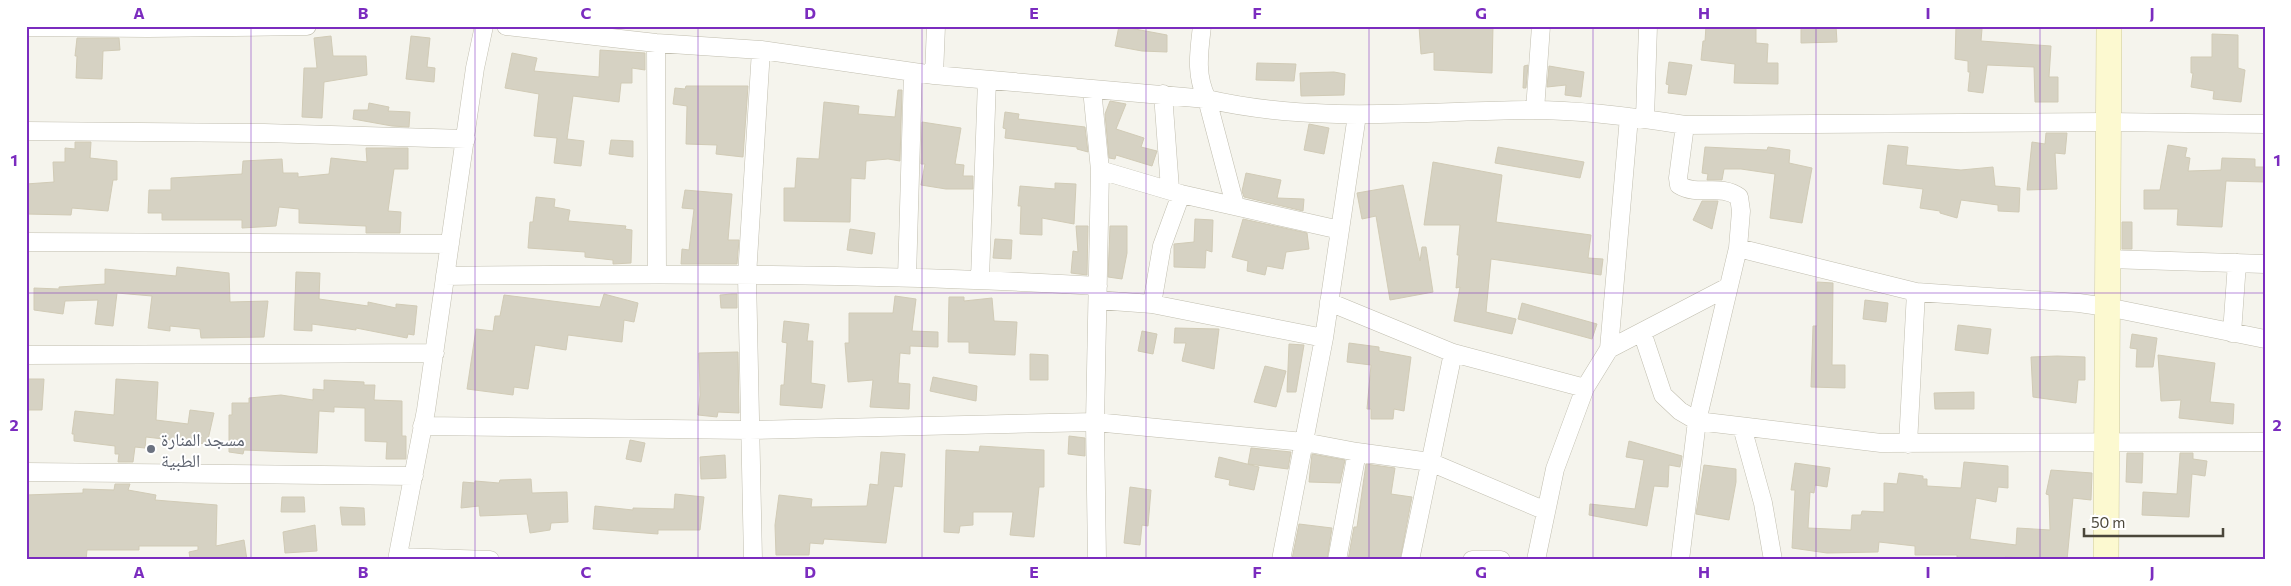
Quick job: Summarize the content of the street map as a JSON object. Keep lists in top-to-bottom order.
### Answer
{
  "places": ["مسجد المنارة الطبية"],
  "scale_bar": "50 m",
  "grid": {
    "columns": [
      "A",
      "B",
      "C",
      "D",
      "E",
      "F",
      "G",
      "H",
      "I",
      "J"
    ],
    "rows": ["1", "2"]
  }
}
